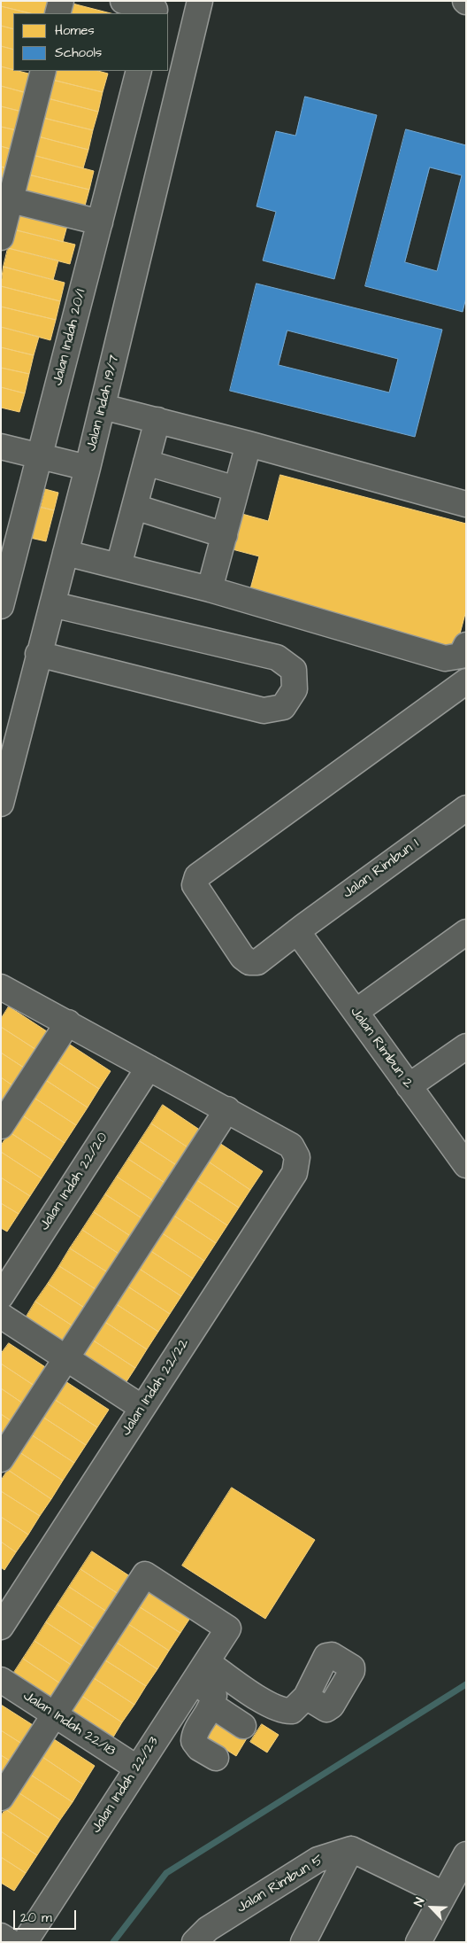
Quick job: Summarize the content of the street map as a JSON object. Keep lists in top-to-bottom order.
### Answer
{
  "streets": {
    "street": [
      "Jalan Indah 20/1",
      "Jalan Indah 19/7",
      "Jalan Rimbun 1",
      "Jalan Rimbun 2",
      "Jalan Indah 22/20",
      "Jalan Indah 22/22",
      "Jalan Indah 22/18",
      "Jalan Indah 22/23",
      "Jalan Rimbun 5"
    ]
  },
  "crossings": [
    ["Jalan Rimbun 1", "Jalan Rimbun 2"],
    ["Jalan Indah 22/18", "Jalan Indah 22/23"]
  ],
  "legend": ["Homes", "Schools"],
  "scale_bar": "20 m",
  "north": "top left"
}
